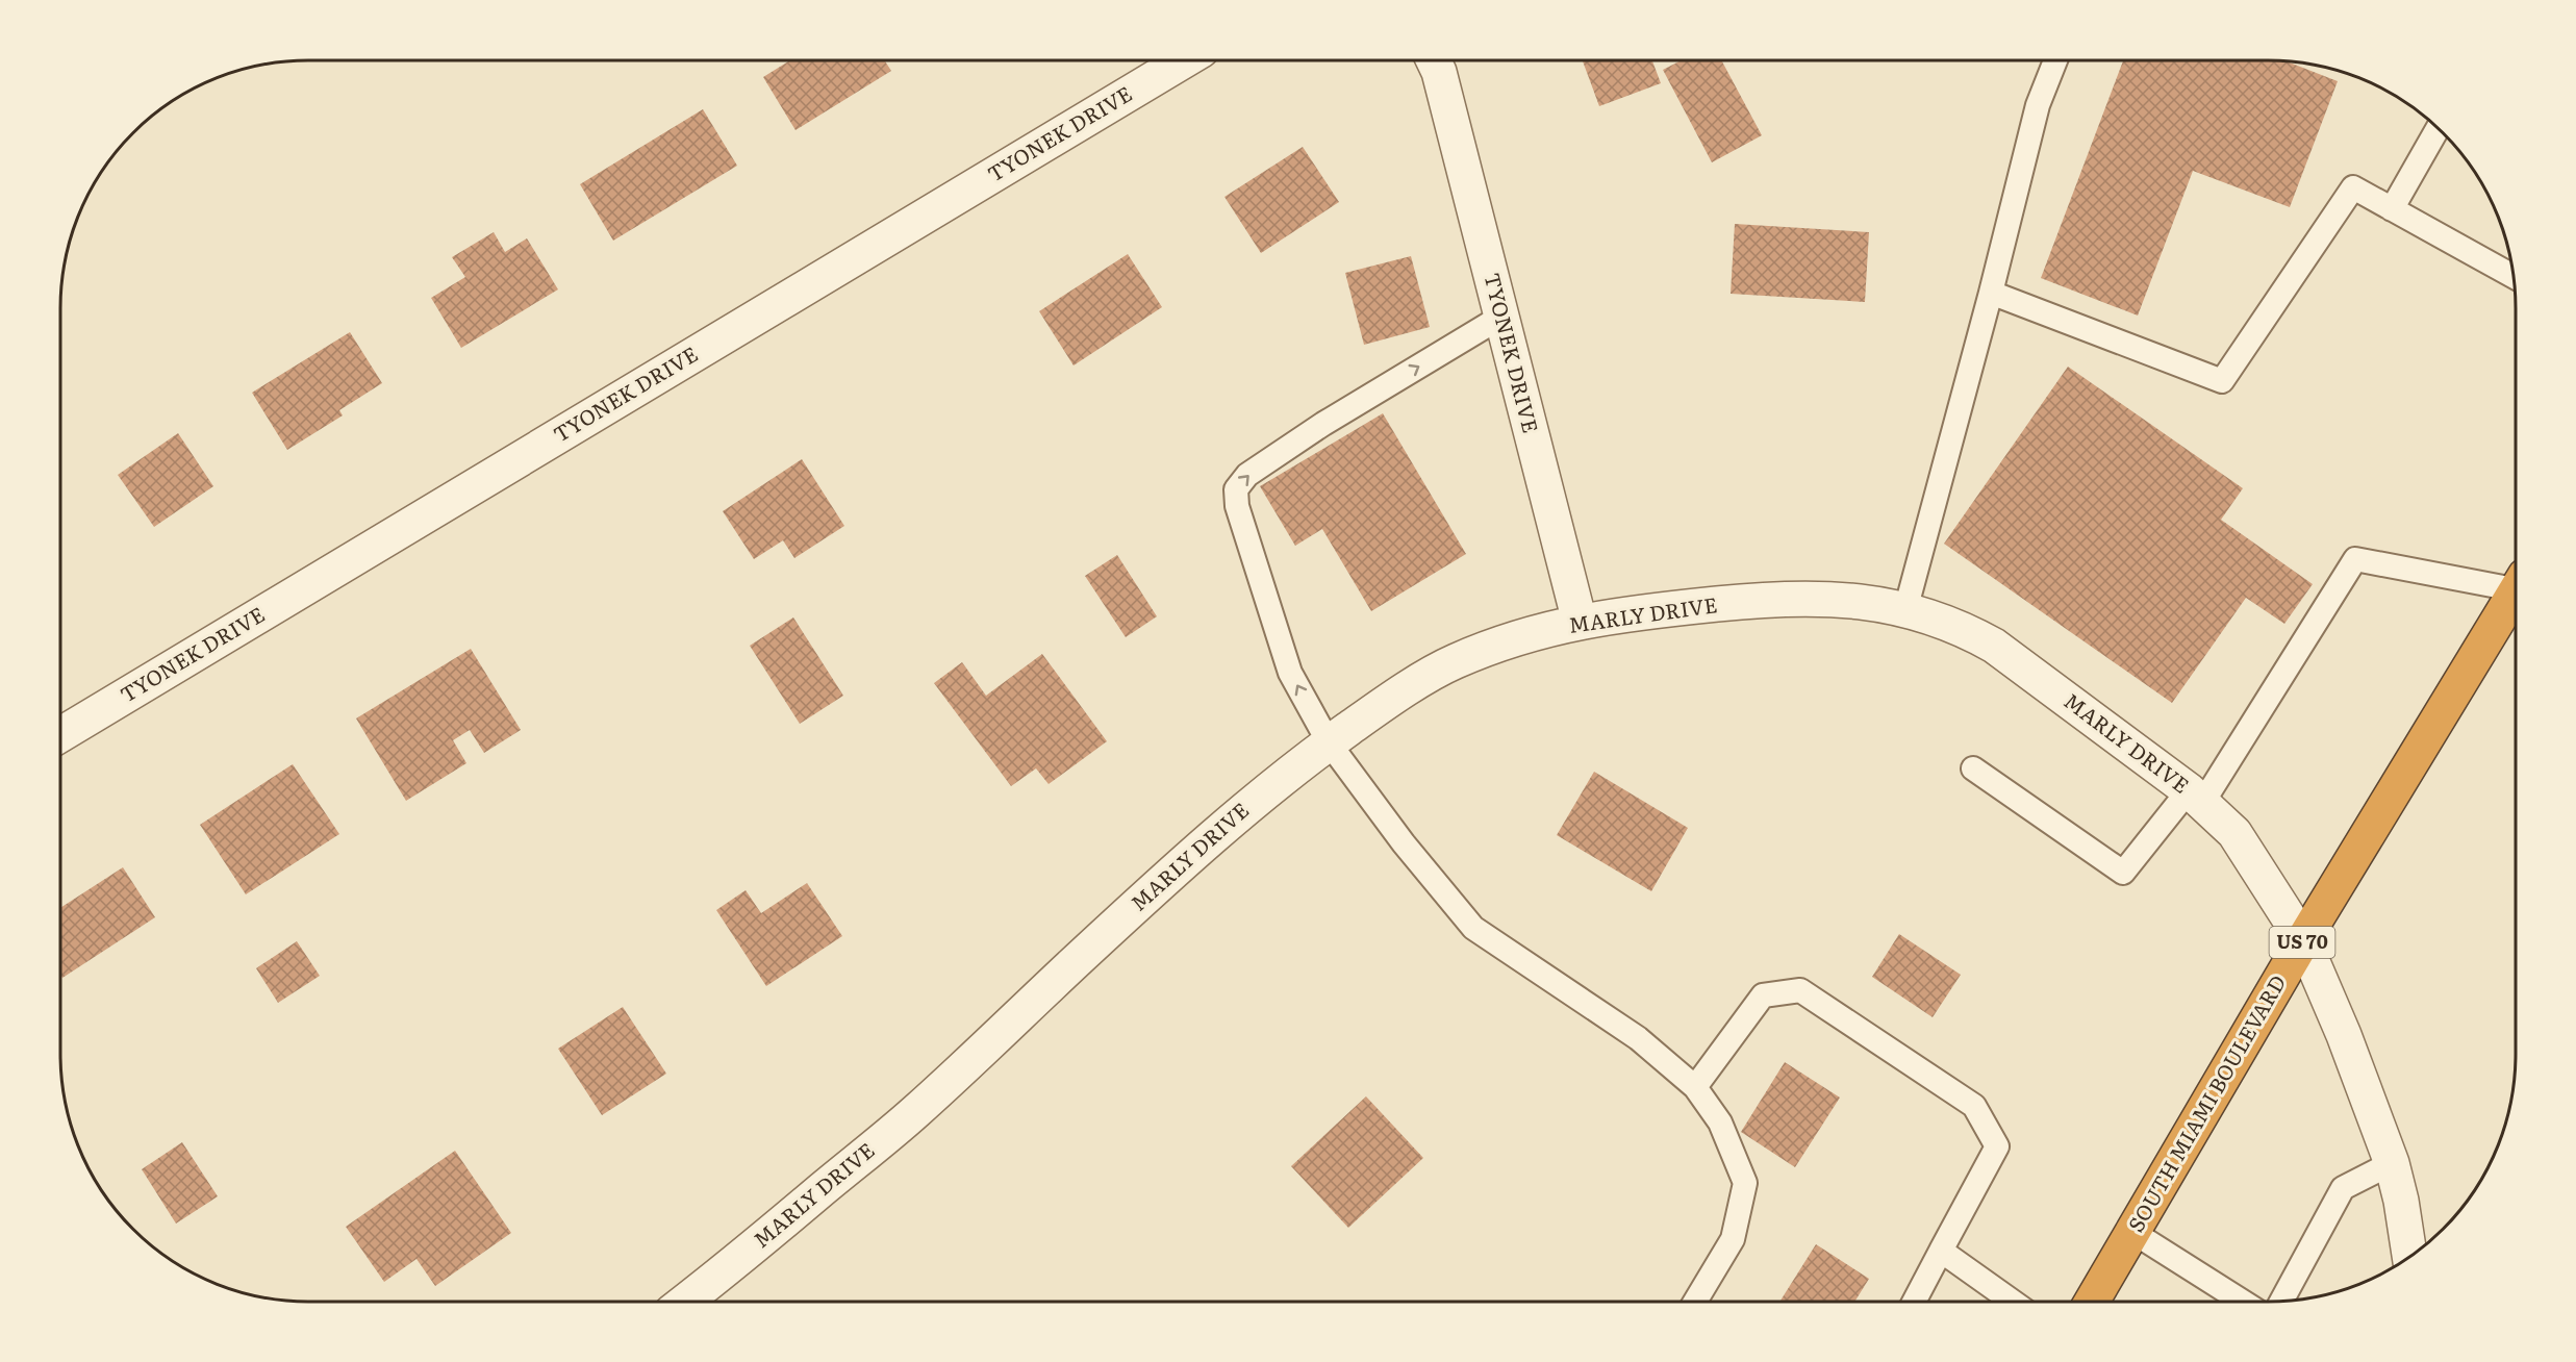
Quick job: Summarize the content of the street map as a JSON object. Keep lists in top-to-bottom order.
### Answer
{
  "streets": {
    "highway": ["US 70", "SOUTH MIAMI BOULEVARD"],
    "street": ["TYONEK DRIVE", "MARLY DRIVE"]
  },
  "crossings": [
    ["TYONEK DRIVE", "MARLY DRIVE"],
    ["MARLY DRIVE", "SOUTH MIAMI BOULEVARD"]
  ]
}
